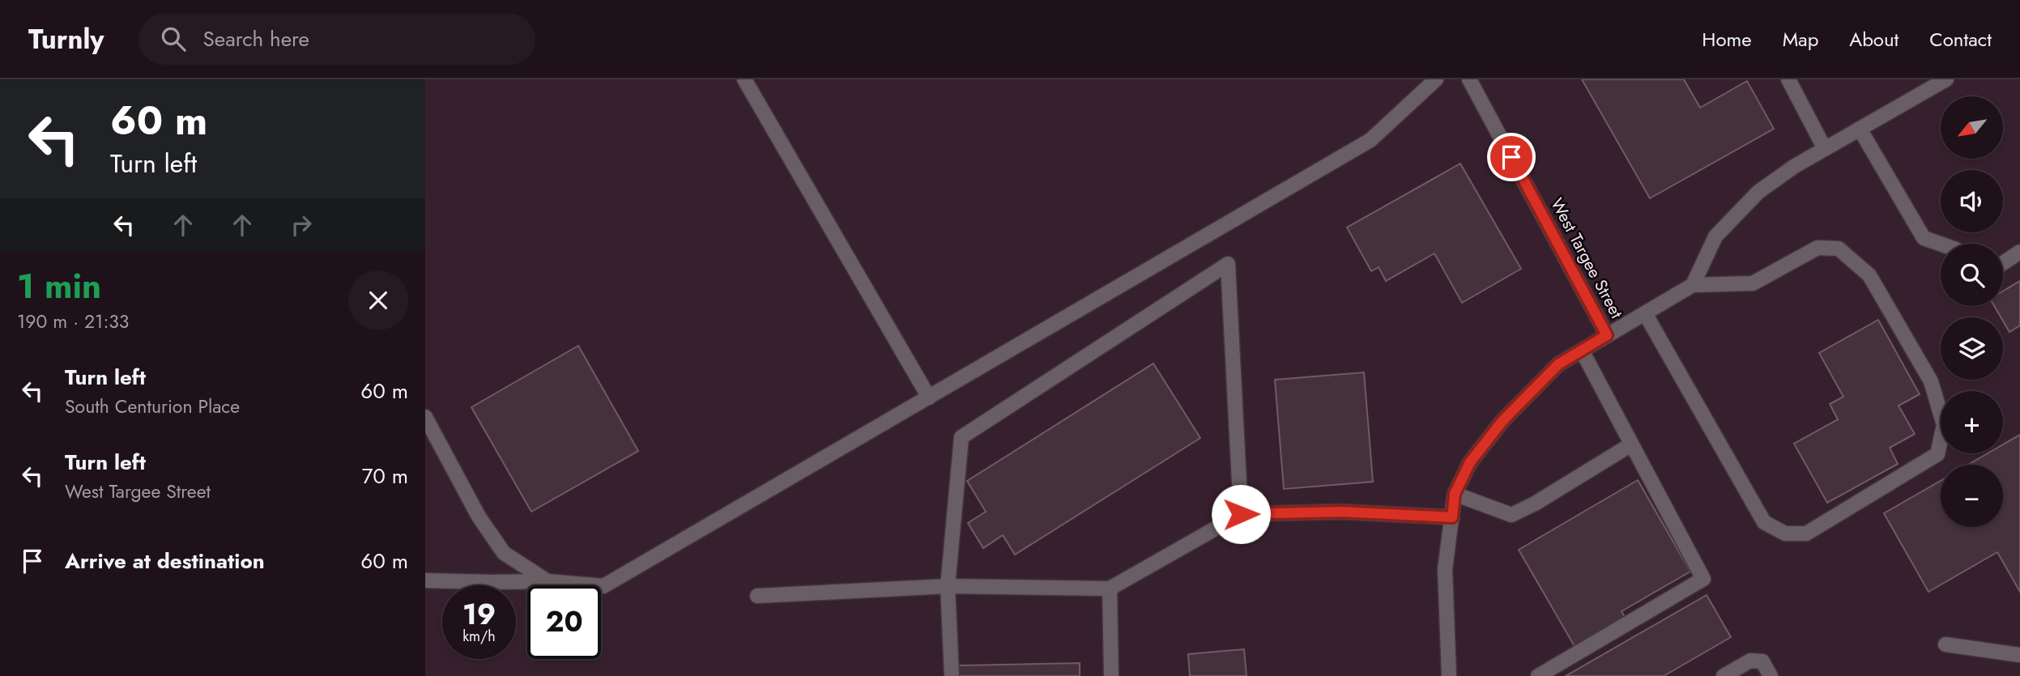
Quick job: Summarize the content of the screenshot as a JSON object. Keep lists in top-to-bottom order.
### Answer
{
  "streets": {
    "street": ["West Targee Street"]
  },
  "north": "bottom left",
  "page": {
    "header": "Turnly",
    "search": "Search here",
    "nav": [
      "Home",
      "Map",
      "About",
      "Contact"
    ],
    "turn": ["60 m", "Turn left"],
    "map_buttons": ["+", "−"],
    "heading": ["1 min", "190 m · 21:33"],
    "list": [
      {
        "name": "Turn left",
        "note": "South Centurion Place",
        "value": "60 m"
      },
      {
        "name": "Turn left",
        "note": "West Targee Street",
        "value": "70 m"
      },
      {
        "name": "Arrive at destination",
        "value": "60 m"
      }
    ],
    "speed": "19 km/h",
    "limit": "20"
  }
}
